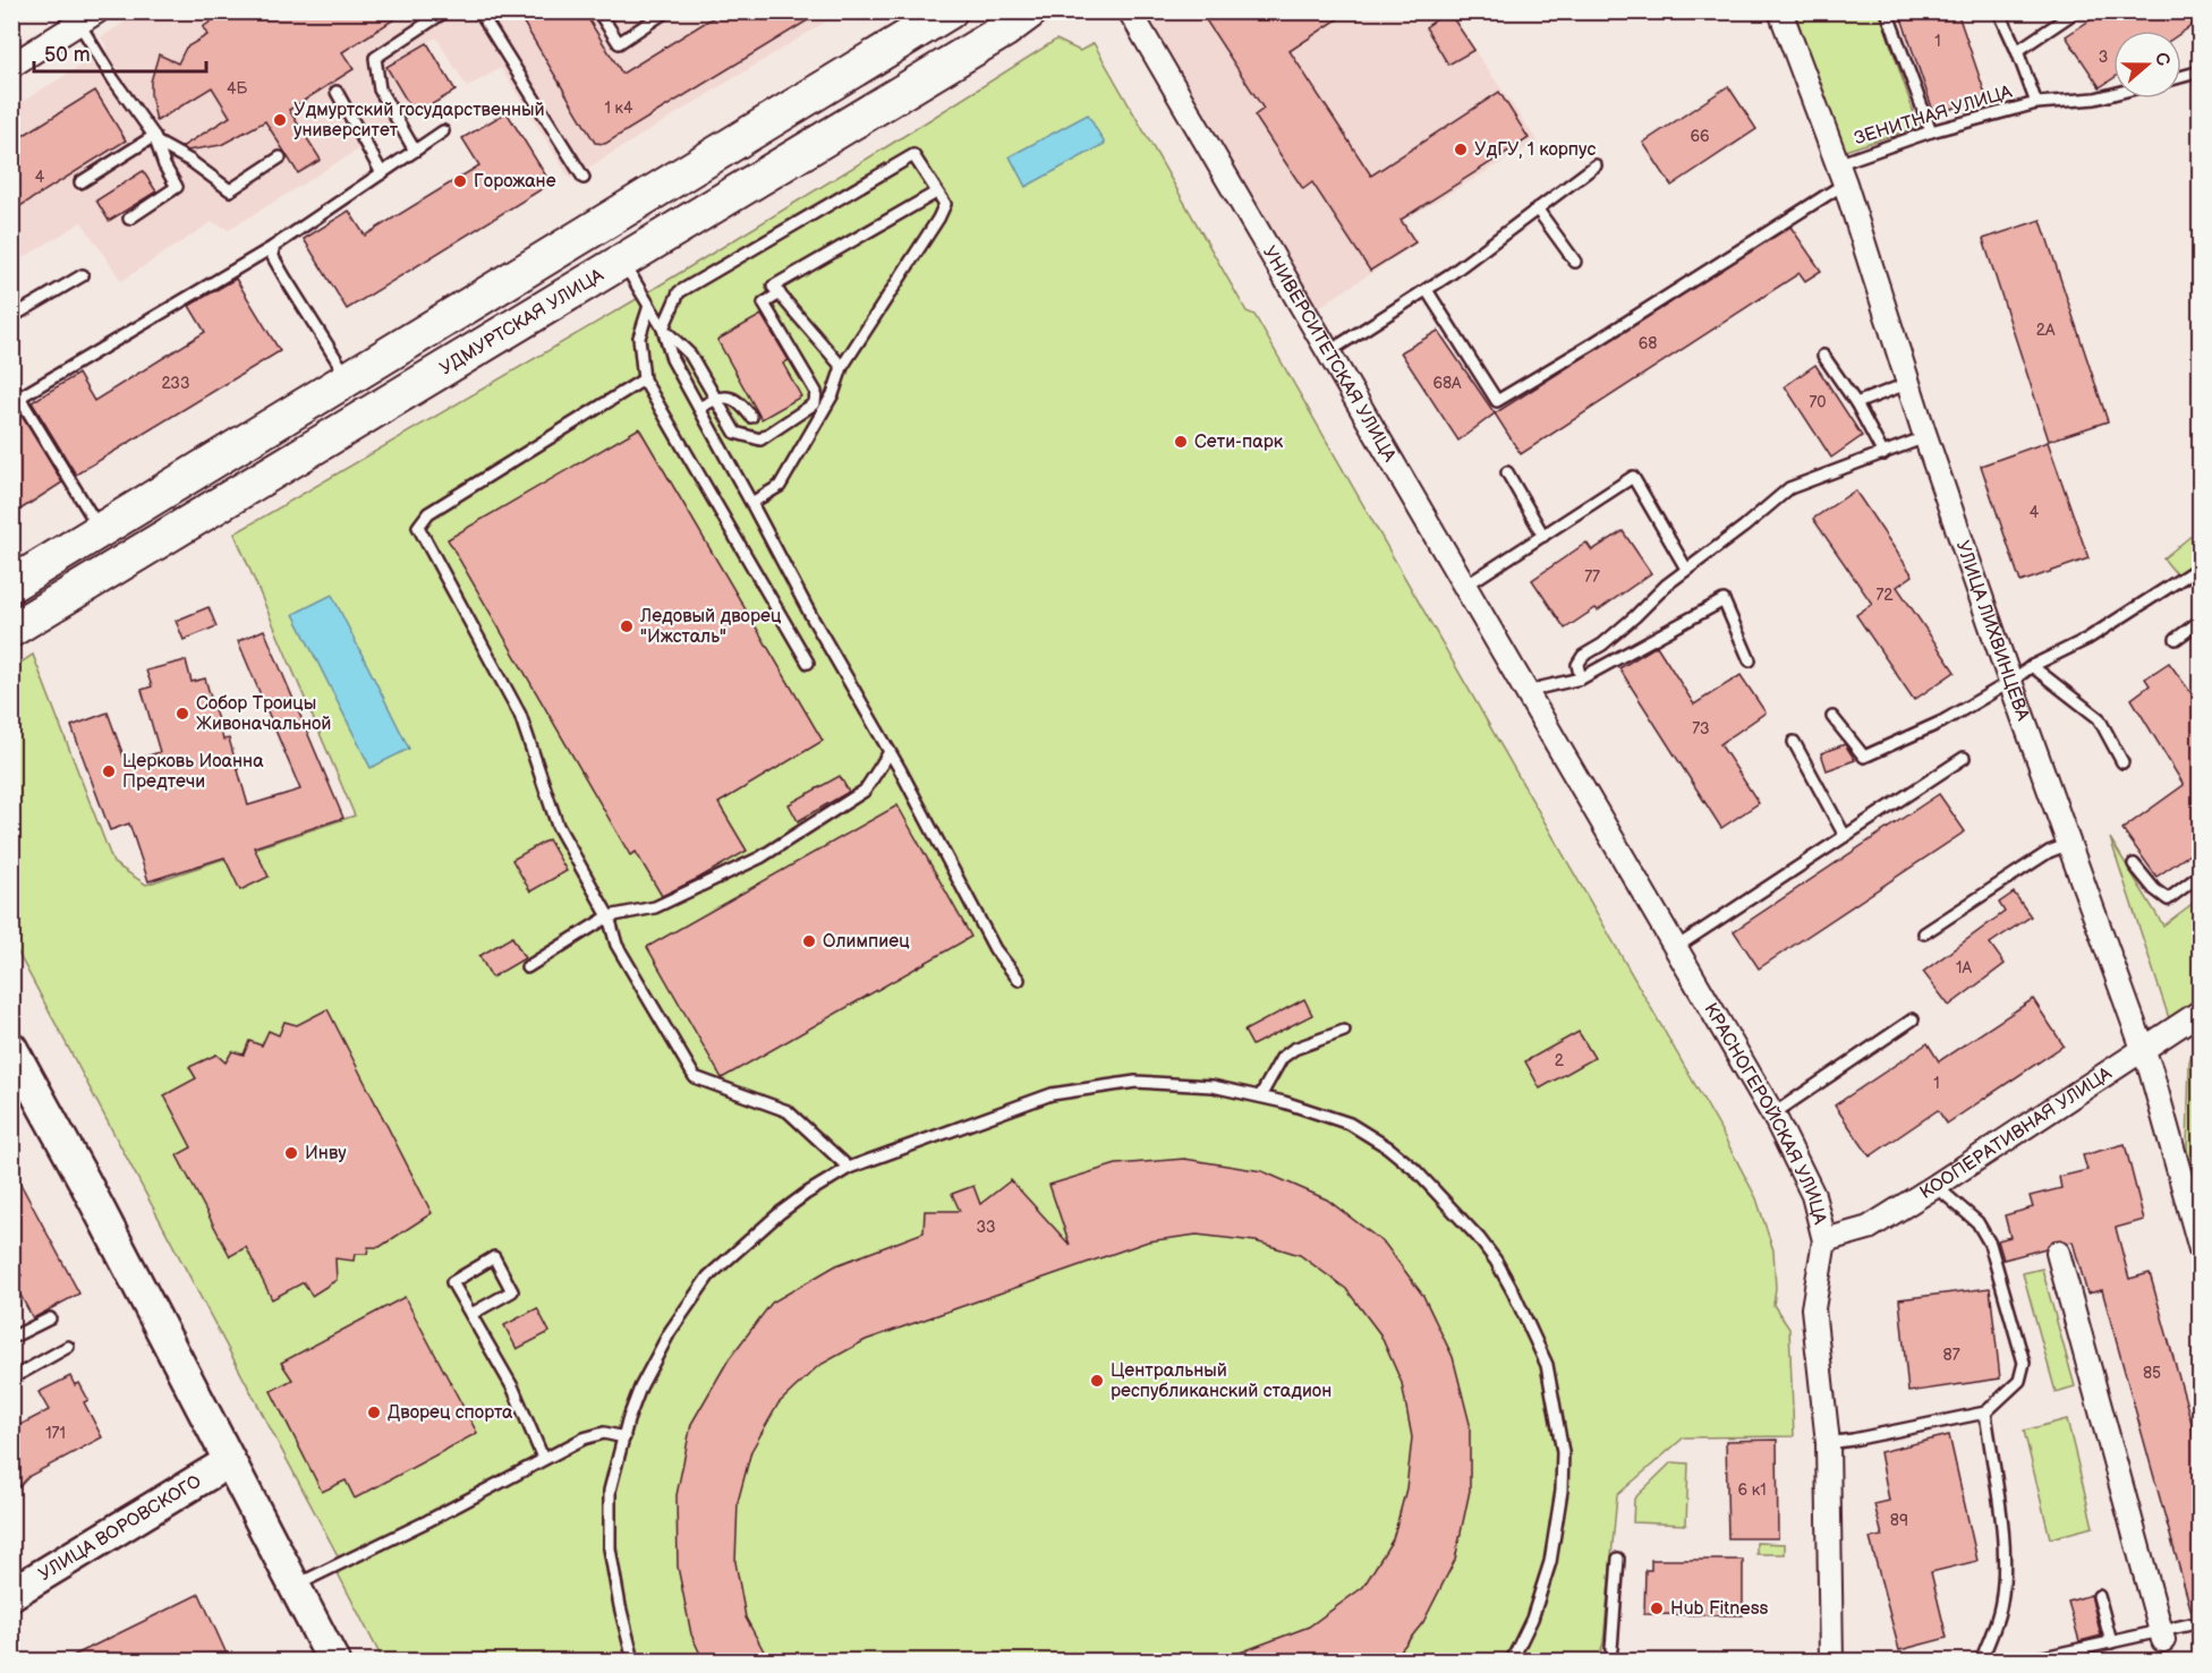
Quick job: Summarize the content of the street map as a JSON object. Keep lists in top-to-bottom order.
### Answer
{
  "streets": {
    "main road": ["УДМУРТСКАЯ УЛИЦА", "УЛИЦА ВОРОВСКОГО"],
    "street": [
      "УНИВЕРСИТЕТСКАЯ УЛИЦА",
      "УЛИЦА ЛИХВИНЦЕВА",
      "КРАСНОГЕРОЙСКАЯ УЛИЦА",
      "КООПЕРАТИВНАЯ УЛИЦА"
    ],
    "lane": ["ЗЕНИТНАЯ УЛИЦА"]
  },
  "crossings": [
    ["ЗЕНИТНАЯ УЛИЦА", "УЛИЦА ЛИХВИНЦЕВА"],
    ["УНИВЕРСИТЕТСКАЯ УЛИЦА", "КРАСНОГЕРОЙСКАЯ УЛИЦА"],
    ["УЛИЦА ЛИХВИНЦЕВА", "КООПЕРАТИВНАЯ УЛИЦА"],
    ["КРАСНОГЕРОЙСКАЯ УЛИЦА", "КООПЕРАТИВНАЯ УЛИЦА"]
  ],
  "places": [
    "Удмуртский государственный университет",
    "УдГУ, 1 корпус",
    "Горожане",
    "Сети-парк",
    "Ледовый дворец \"Ижсталь\"",
    "Собор Троицы Живоначальной",
    "Церковь Иоанна Предтечи",
    "Олимпиец",
    "Инву",
    "Центральный республиканский стадион",
    "Дворец спорта",
    "Hub Fitness"
  ],
  "house_numbers": [
    "1",
    "3",
    "4Б",
    "1 к4",
    "66",
    "4",
    "2А",
    "68",
    "233",
    "68А",
    "70",
    "4",
    "77",
    "72",
    "73",
    "1А",
    "2",
    "1",
    "33",
    "87",
    "85",
    "171",
    "6 к1",
    "89"
  ],
  "scale_bar": "50 m",
  "north": "right"
}
